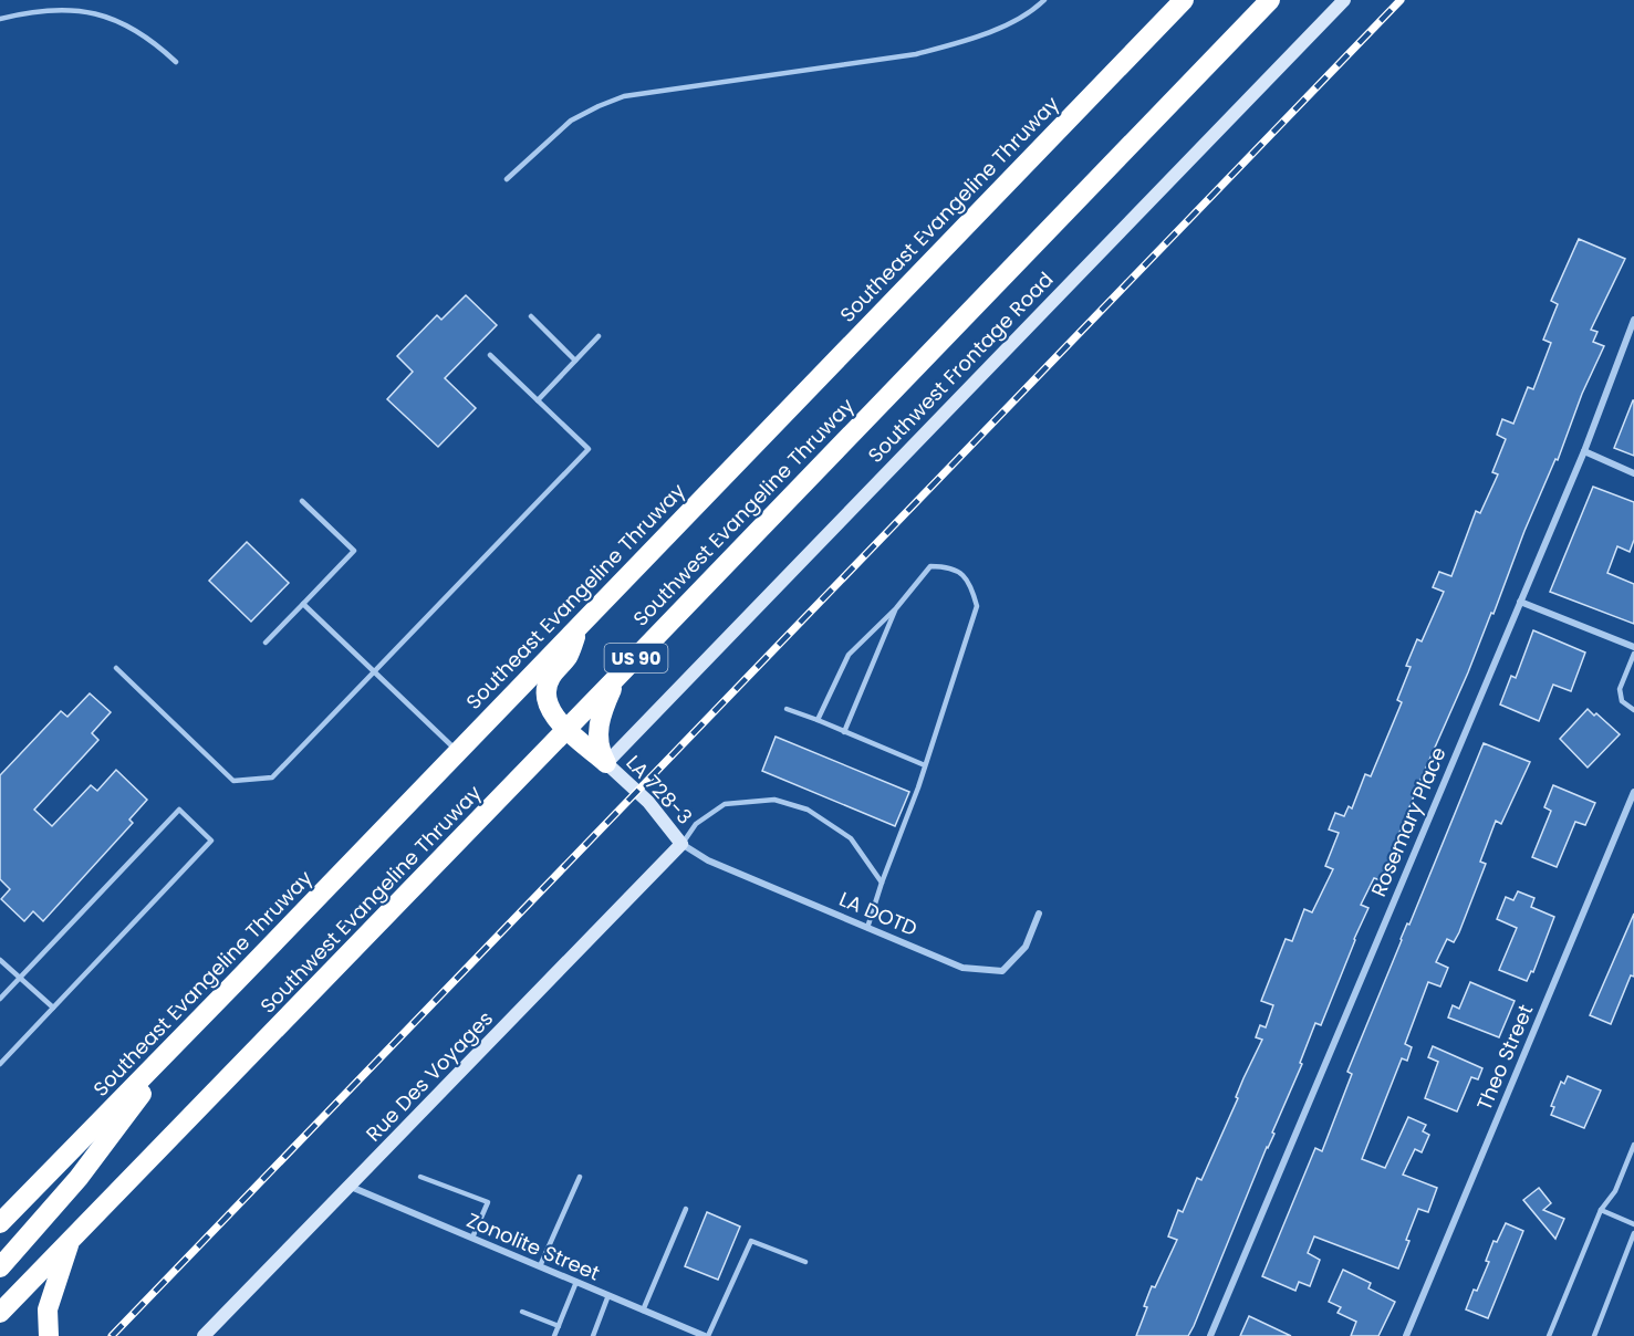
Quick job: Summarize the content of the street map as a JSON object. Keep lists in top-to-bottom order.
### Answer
{
  "streets": {
    "highway": ["Southeast Evangeline Thruway", "Southwest Evangeline Thruway", "US 90"],
    "main road": ["Southwest Frontage Road", "LA 728-3", "Rue Des Voyages"],
    "street": [
      "Rosemary Place",
      "LA DOTD",
      "Theo Street",
      "Zonolite Street"
    ]
  },
  "crossings": [
    ["Southwest Frontage Road", "LA 728-3"],
    ["LA 728-3", "LA DOTD"],
    ["LA 728-3", "Rue Des Voyages"],
    ["LA DOTD", "Rue Des Voyages"],
    ["Rue Des Voyages", "Zonolite Street"]
  ]
}
